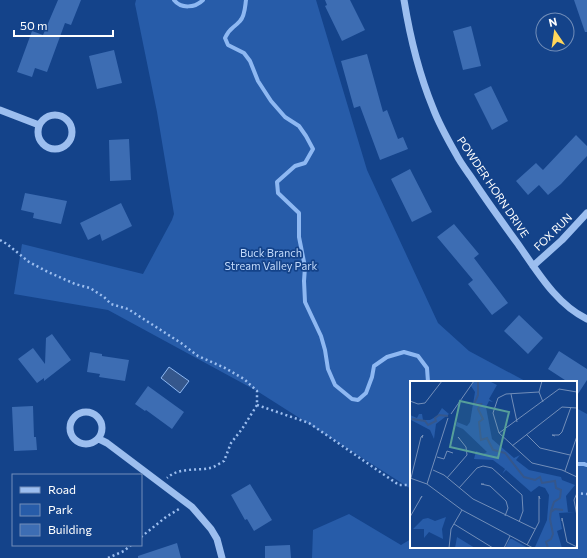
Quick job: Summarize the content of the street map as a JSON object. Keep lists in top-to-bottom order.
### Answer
{
  "streets": {
    "street": ["POWDER HORN DRIVE", "FOX RUN"]
  },
  "crossings": [
    ["POWDER HORN DRIVE", "FOX RUN"]
  ],
  "parks": ["Buck Branch Stream Valley Park"],
  "legend": ["Road", "Park", "Building"],
  "scale_bar": "50 m",
  "north": "top"
}
